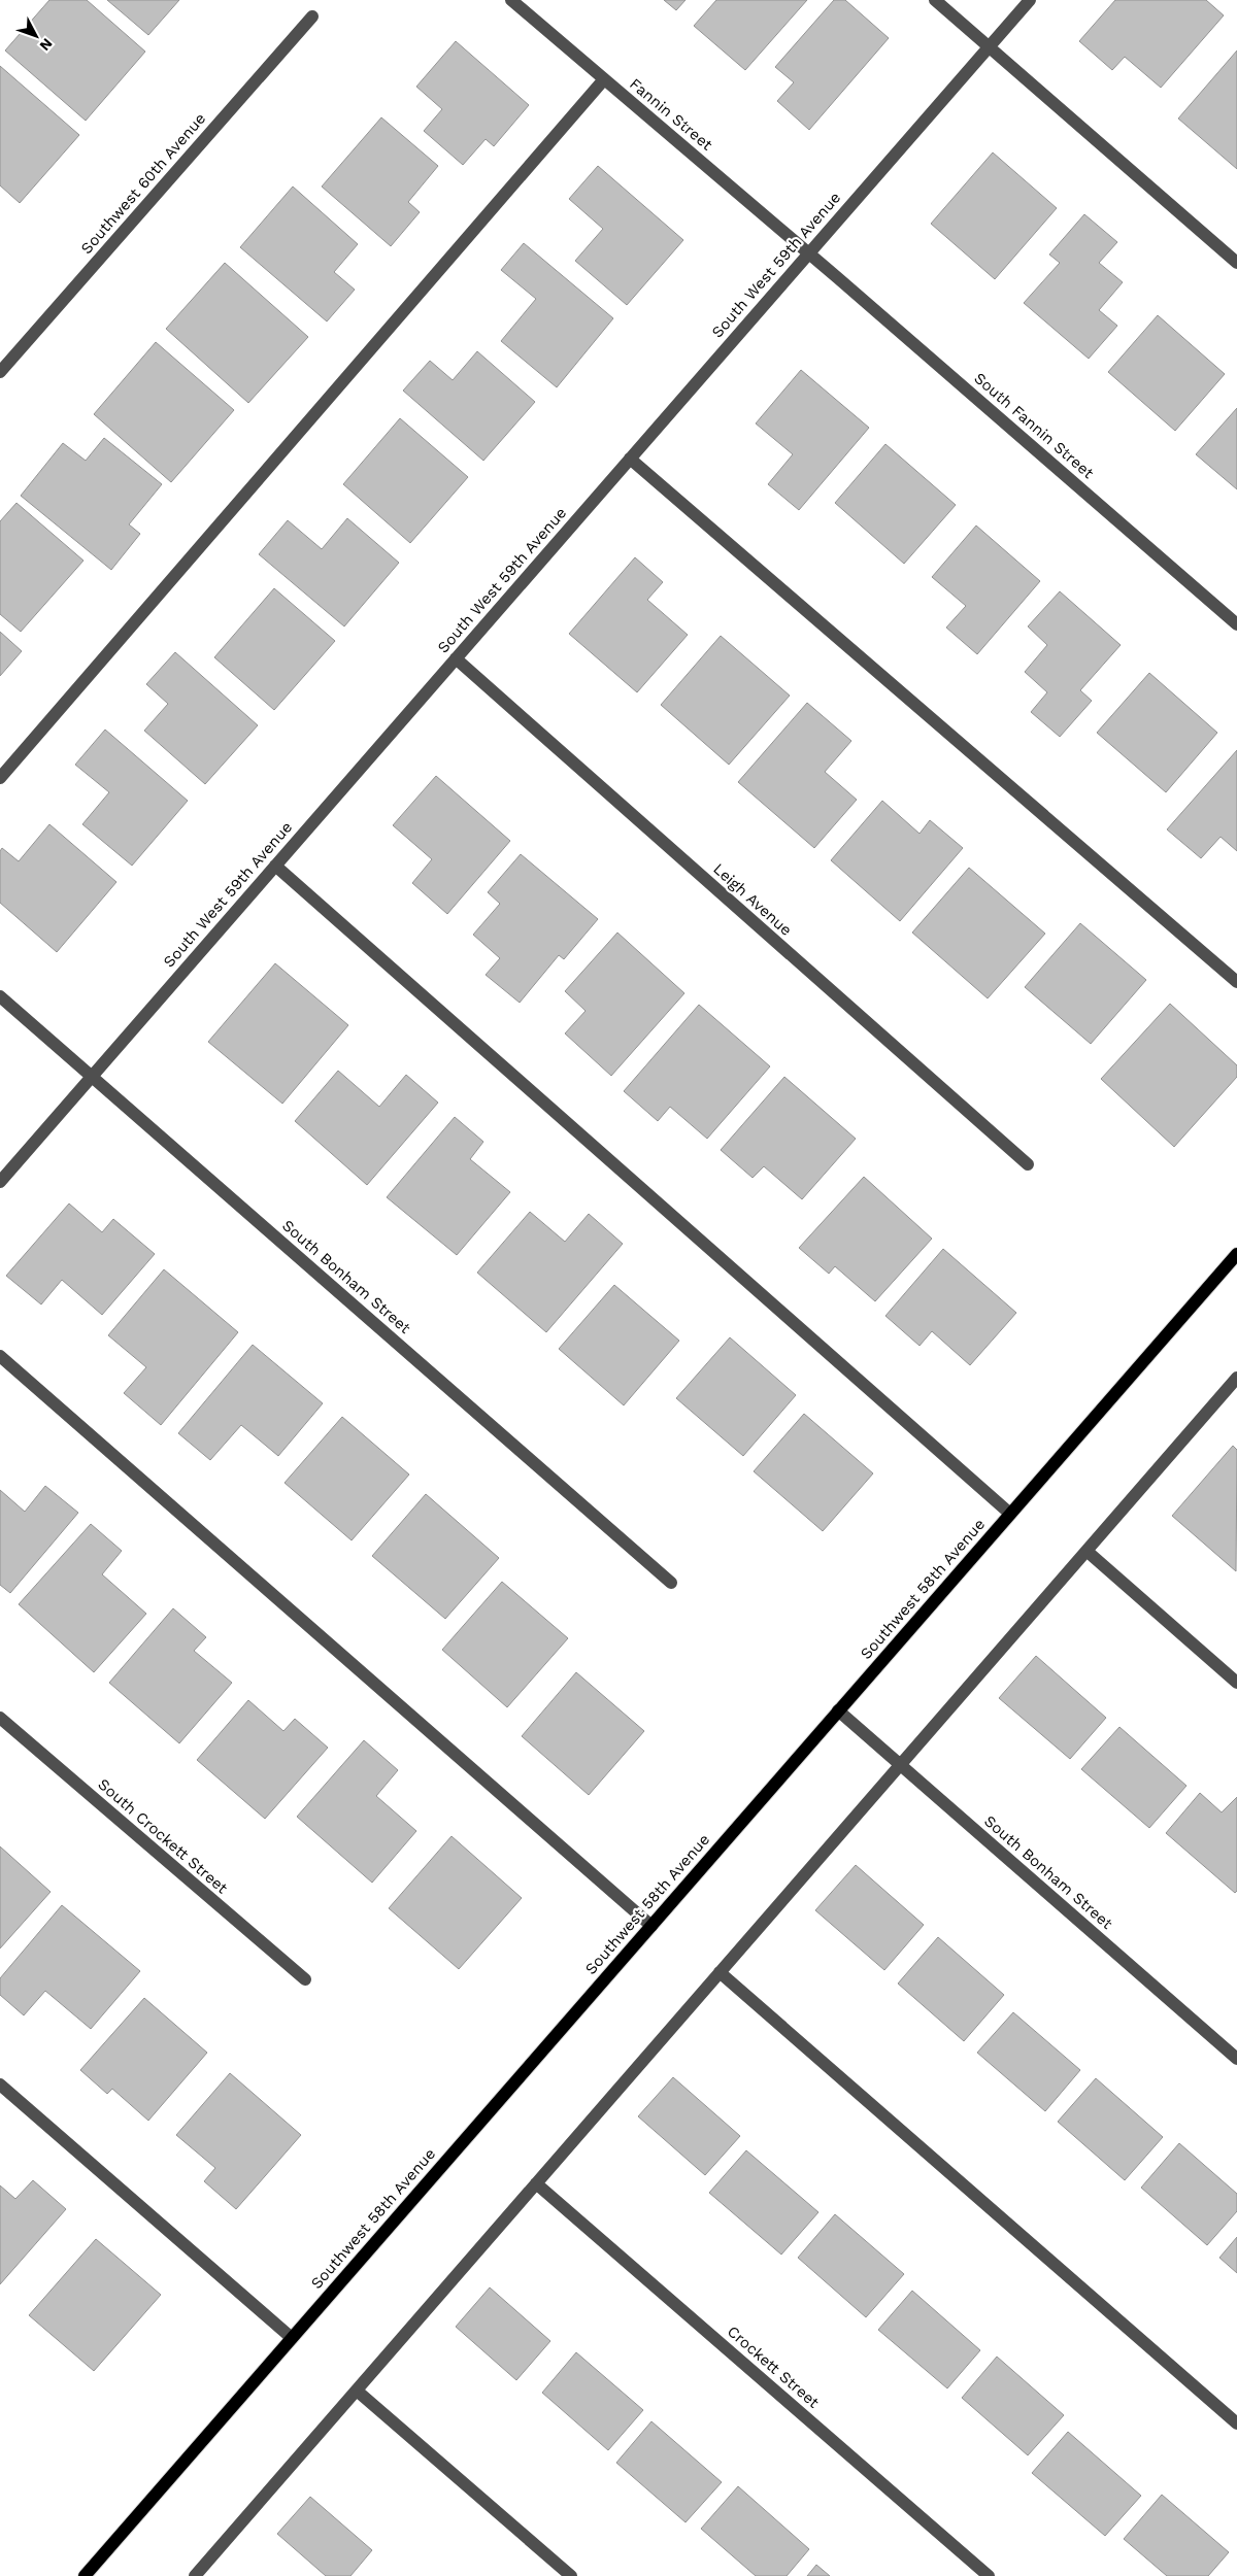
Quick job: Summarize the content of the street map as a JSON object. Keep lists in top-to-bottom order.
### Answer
{
  "streets": {
    "main road": ["Southwest 58th Avenue"],
    "street": [
      "Fannin Street",
      "Southwest 60th Avenue",
      "South West 59th Avenue",
      "South Fannin Street",
      "Leigh Avenue",
      "South Bonham Street",
      "South Crockett Street",
      "Crockett Street"
    ]
  },
  "crossings": [
    ["Fannin Street", "South West 59th Avenue"],
    ["Fannin Street", "South Fannin Street"],
    ["South West 59th Avenue", "South Fannin Street"],
    ["South West 59th Avenue", "Leigh Avenue"],
    ["South West 59th Avenue", "South Bonham Street"],
    ["South Bonham Street", "Southwest 58th Avenue"]
  ],
  "north": "bottom right"
}
